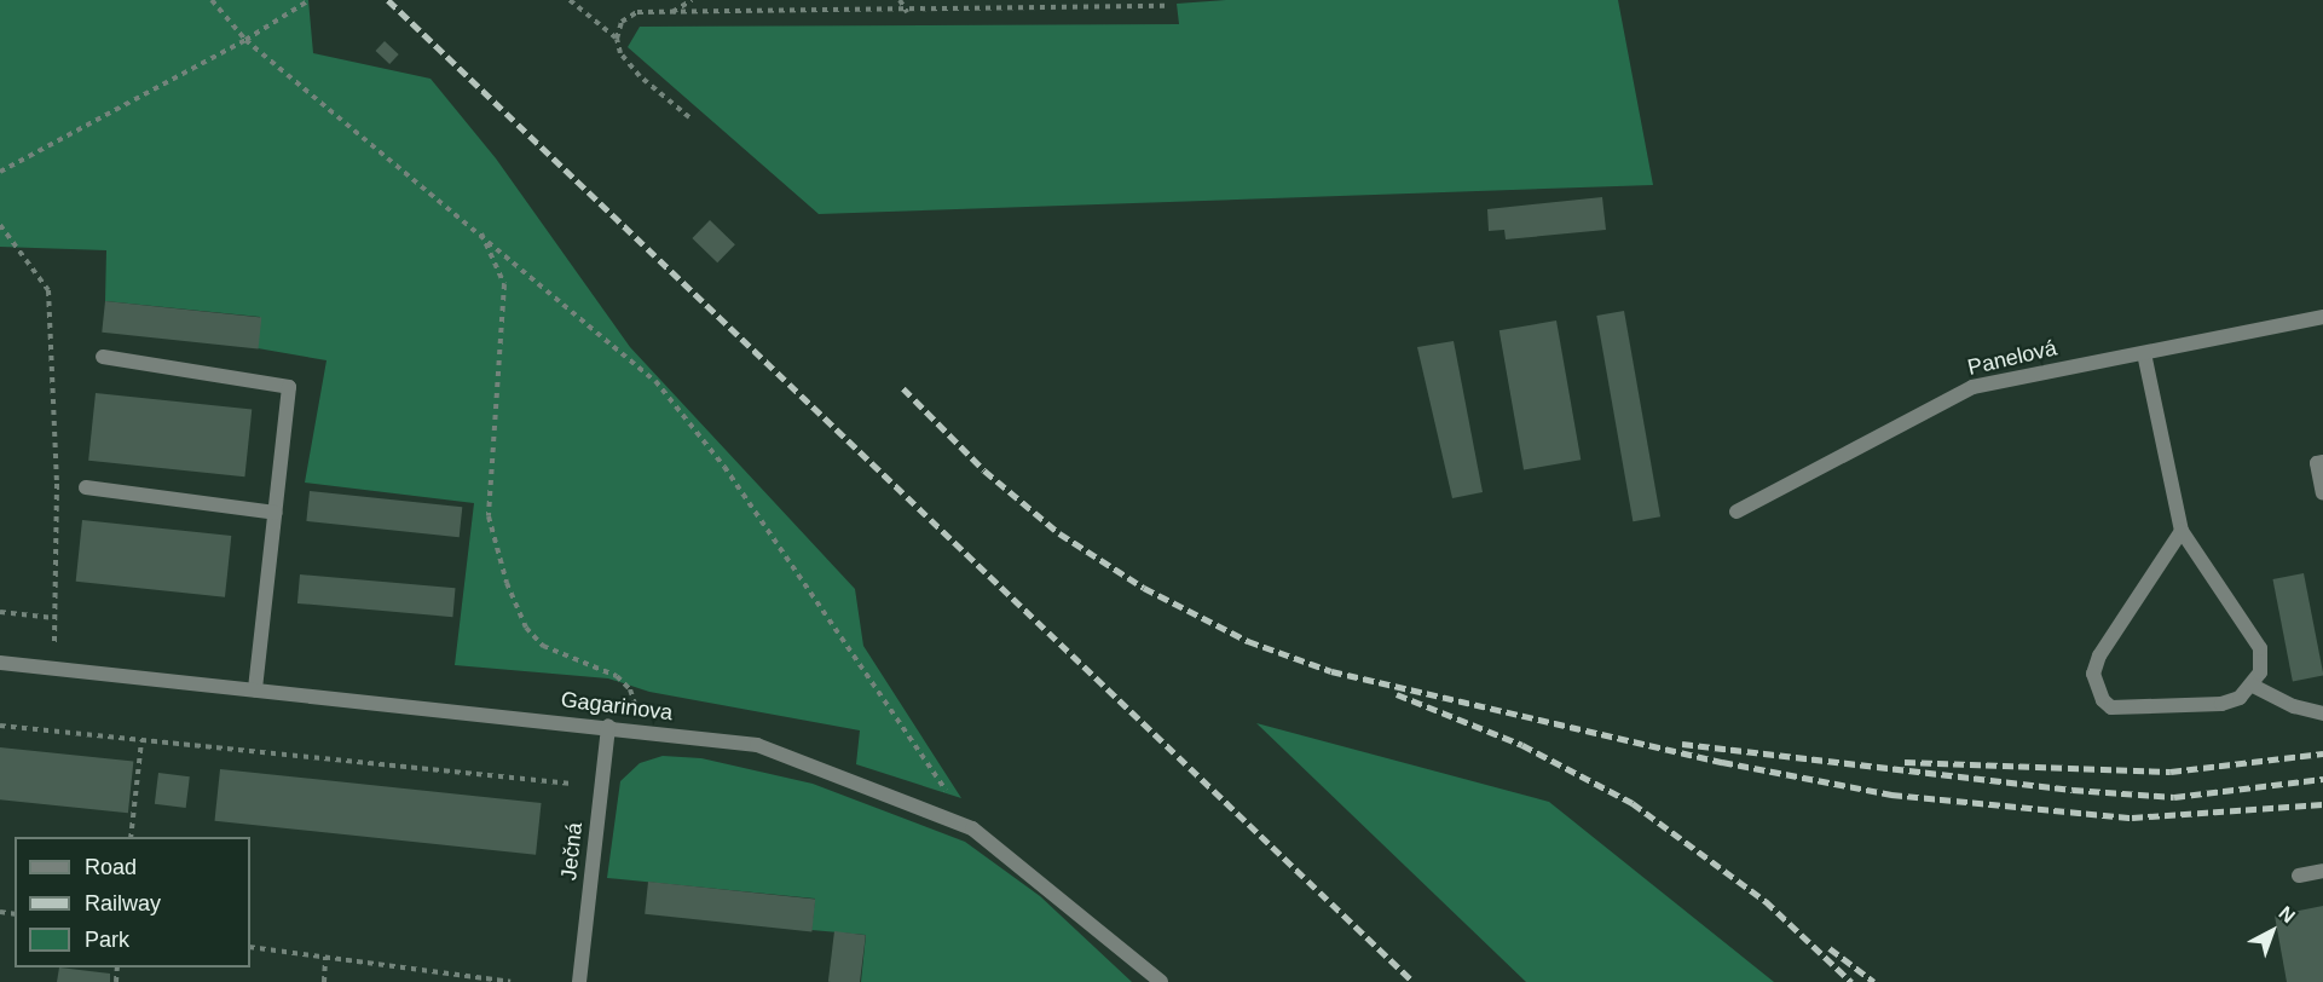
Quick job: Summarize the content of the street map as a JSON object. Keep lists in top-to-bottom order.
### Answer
{
  "streets": {
    "street": ["Panelová", "Gagarinova", "Ječná"]
  },
  "crossings": [
    ["Gagarinova", "Ječná"]
  ],
  "legend": ["Road", "Railway", "Park"],
  "north": "top right"
}
